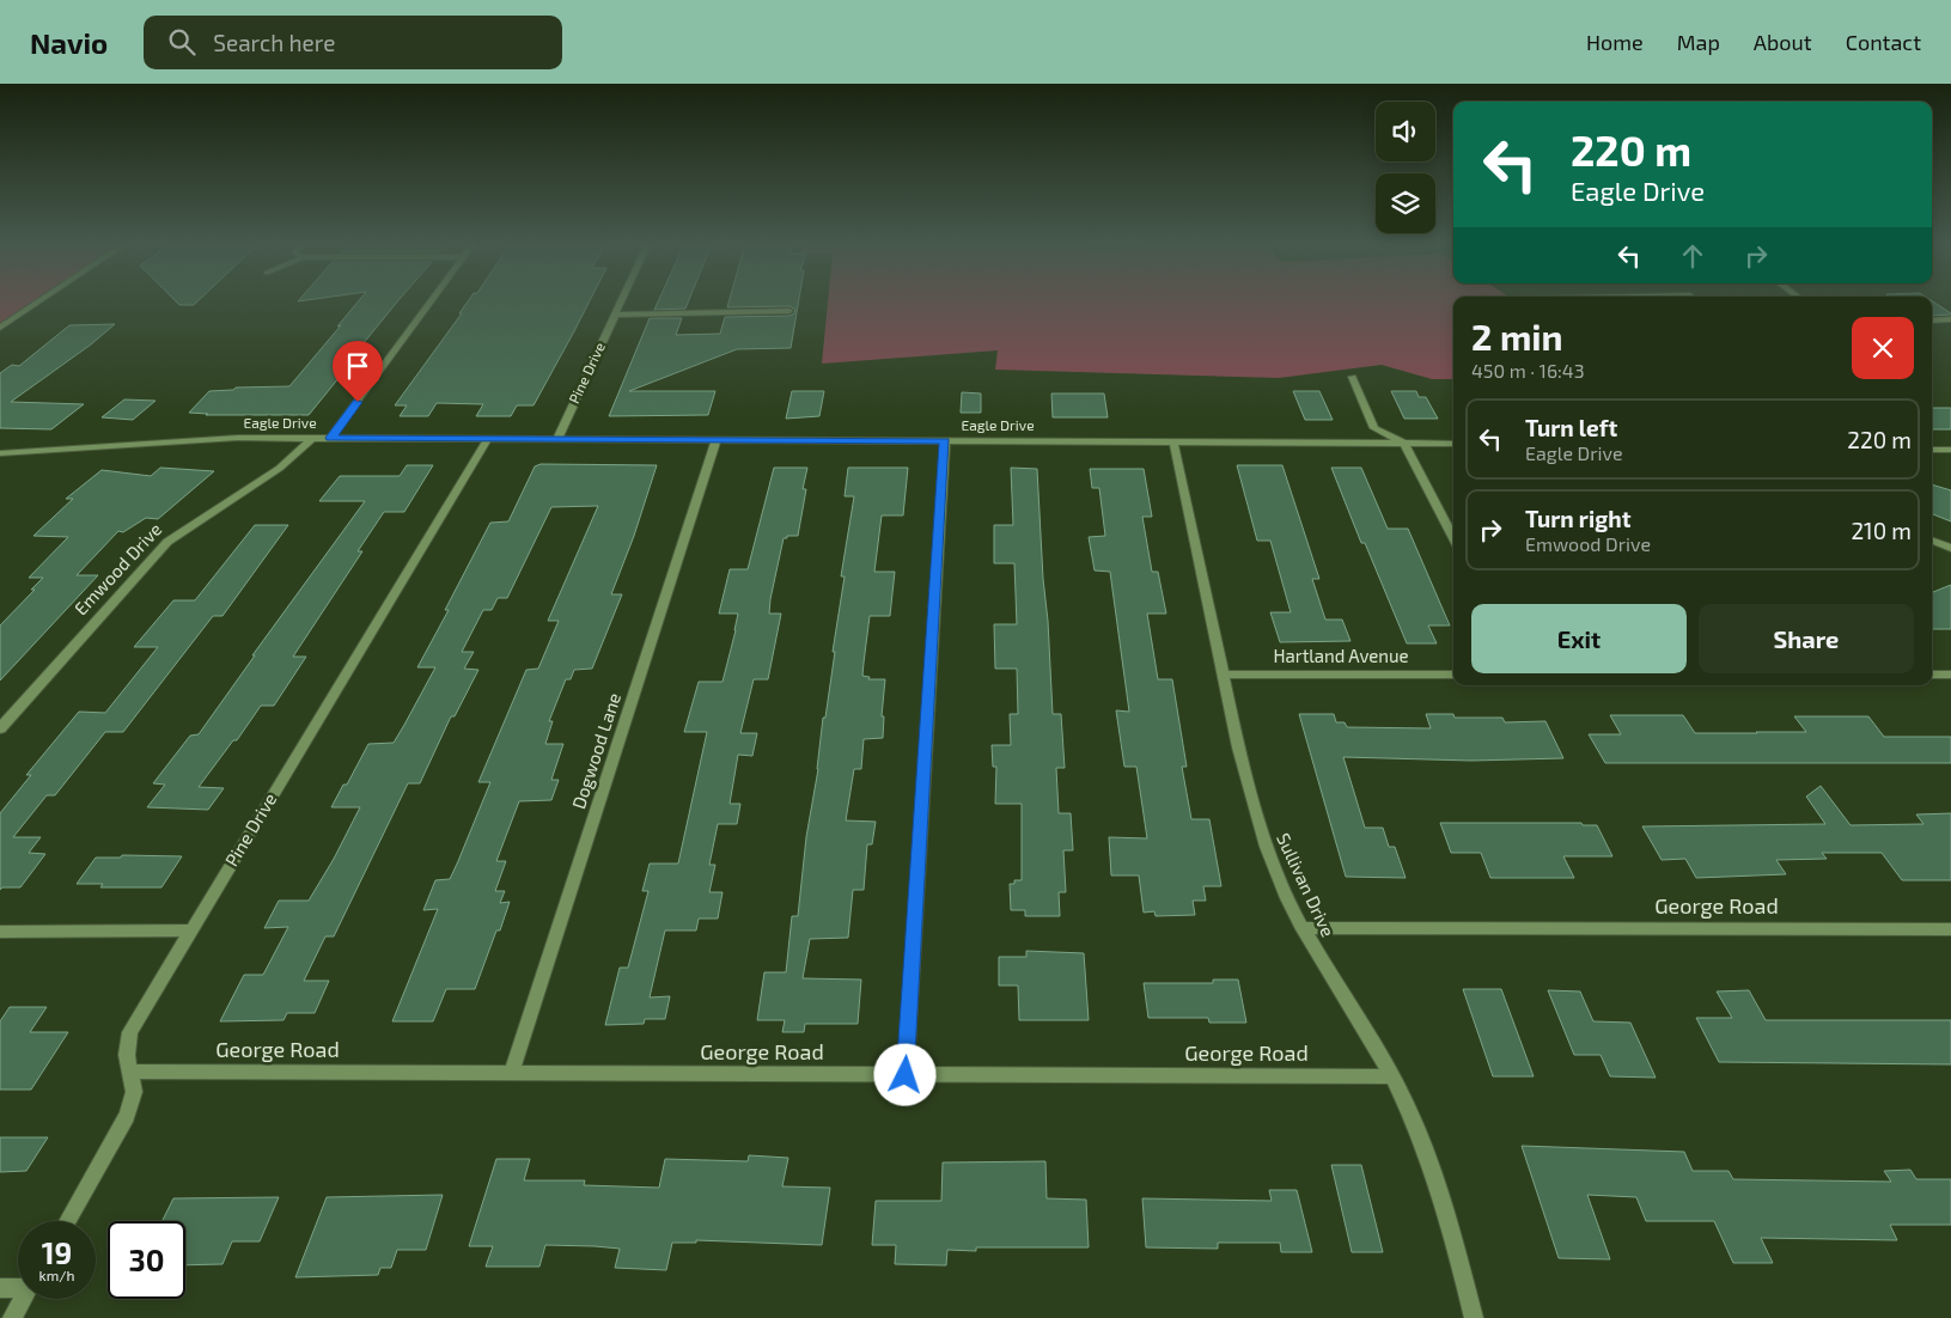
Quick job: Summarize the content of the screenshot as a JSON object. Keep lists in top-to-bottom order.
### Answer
{
  "streets": {
    "street": [
      "Pine Drive",
      "Eagle Drive",
      "Emwood Drive",
      "Hartland Avenue",
      "Dogwood Lane",
      "Sullivan Drive",
      "George Road"
    ]
  },
  "crossings": [
    ["Pine Drive", "Eagle Drive"],
    ["Pine Drive", "George Road"],
    ["Eagle Drive", "Emwood Drive"],
    ["Eagle Drive", "Dogwood Lane"],
    ["Eagle Drive", "Sullivan Drive"],
    ["Hartland Avenue", "Sullivan Drive"],
    ["Dogwood Lane", "George Road"],
    ["Sullivan Drive", "George Road"]
  ],
  "page": {
    "header": "Navio",
    "search": "Search here",
    "nav": [
      "Home",
      "Map",
      "About",
      "Contact"
    ],
    "turn": ["220 m", "Eagle Drive"],
    "heading": ["2 min", "450 m · 16:43"],
    "list": [
      {
        "name": "Turn left",
        "note": "Eagle Drive",
        "value": "220 m"
      },
      {
        "name": "Turn right",
        "note": "Emwood Drive",
        "value": "210 m"
      }
    ],
    "buttons": ["Exit", "Share"],
    "speed": "19 km/h",
    "limit": "30"
  }
}
